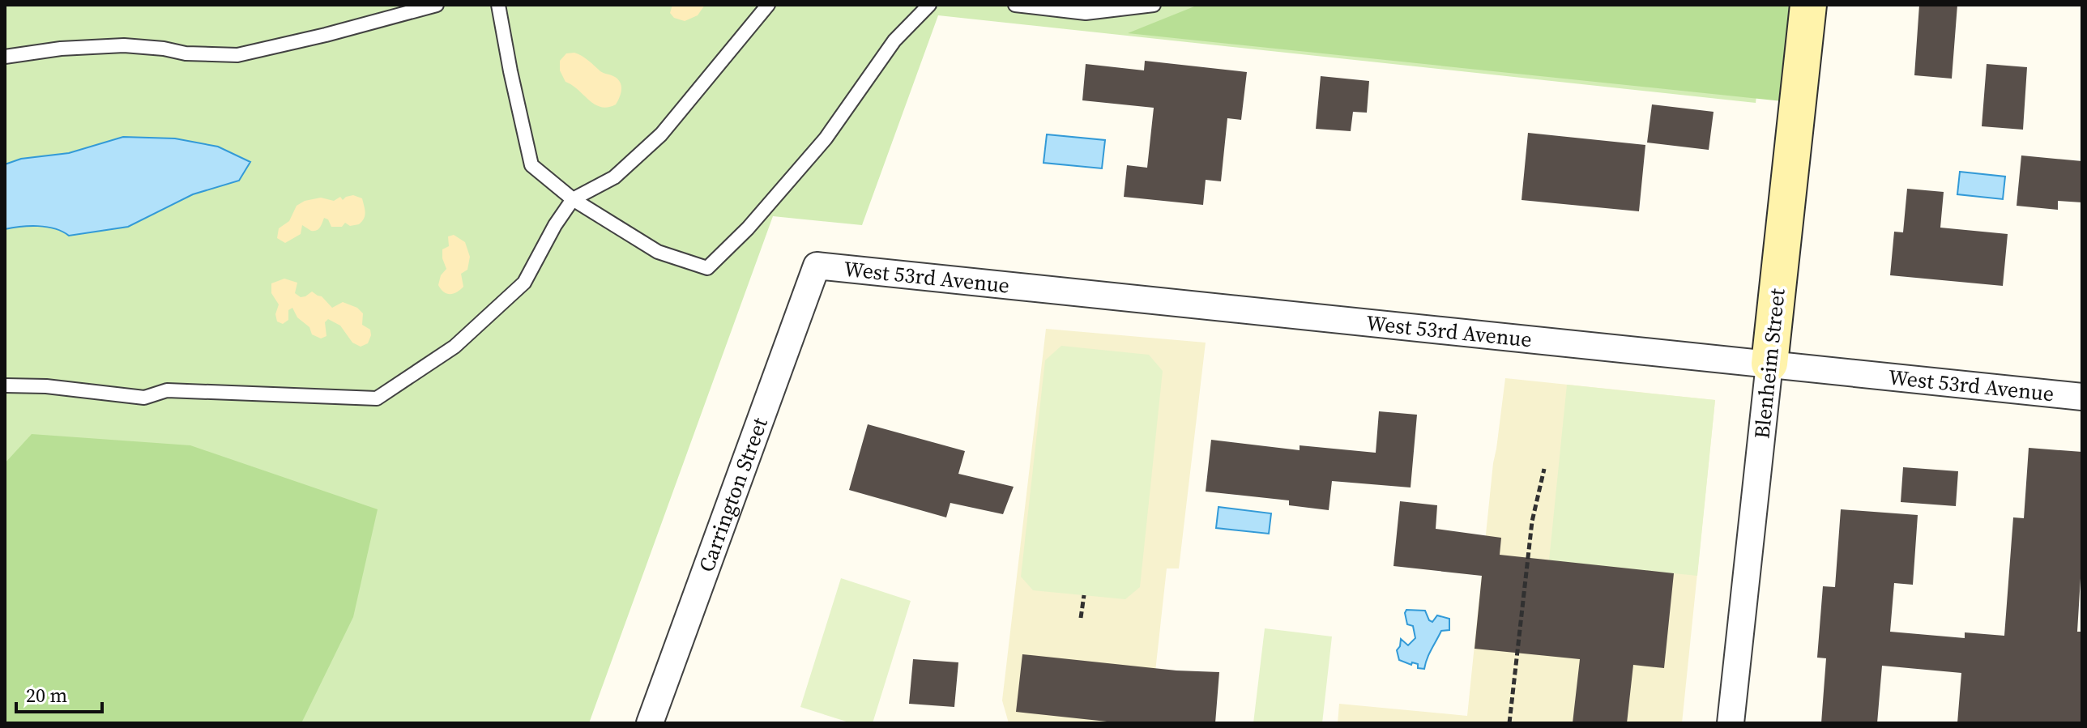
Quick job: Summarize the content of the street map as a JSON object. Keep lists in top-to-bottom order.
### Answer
{
  "streets": {
    "street": ["West 53rd Avenue", "Blenheim Street", "Carrington Street"]
  },
  "crossings": [
    ["West 53rd Avenue", "Blenheim Street"],
    ["West 53rd Avenue", "Carrington Street"]
  ],
  "scale_bar": "20 m"
}
